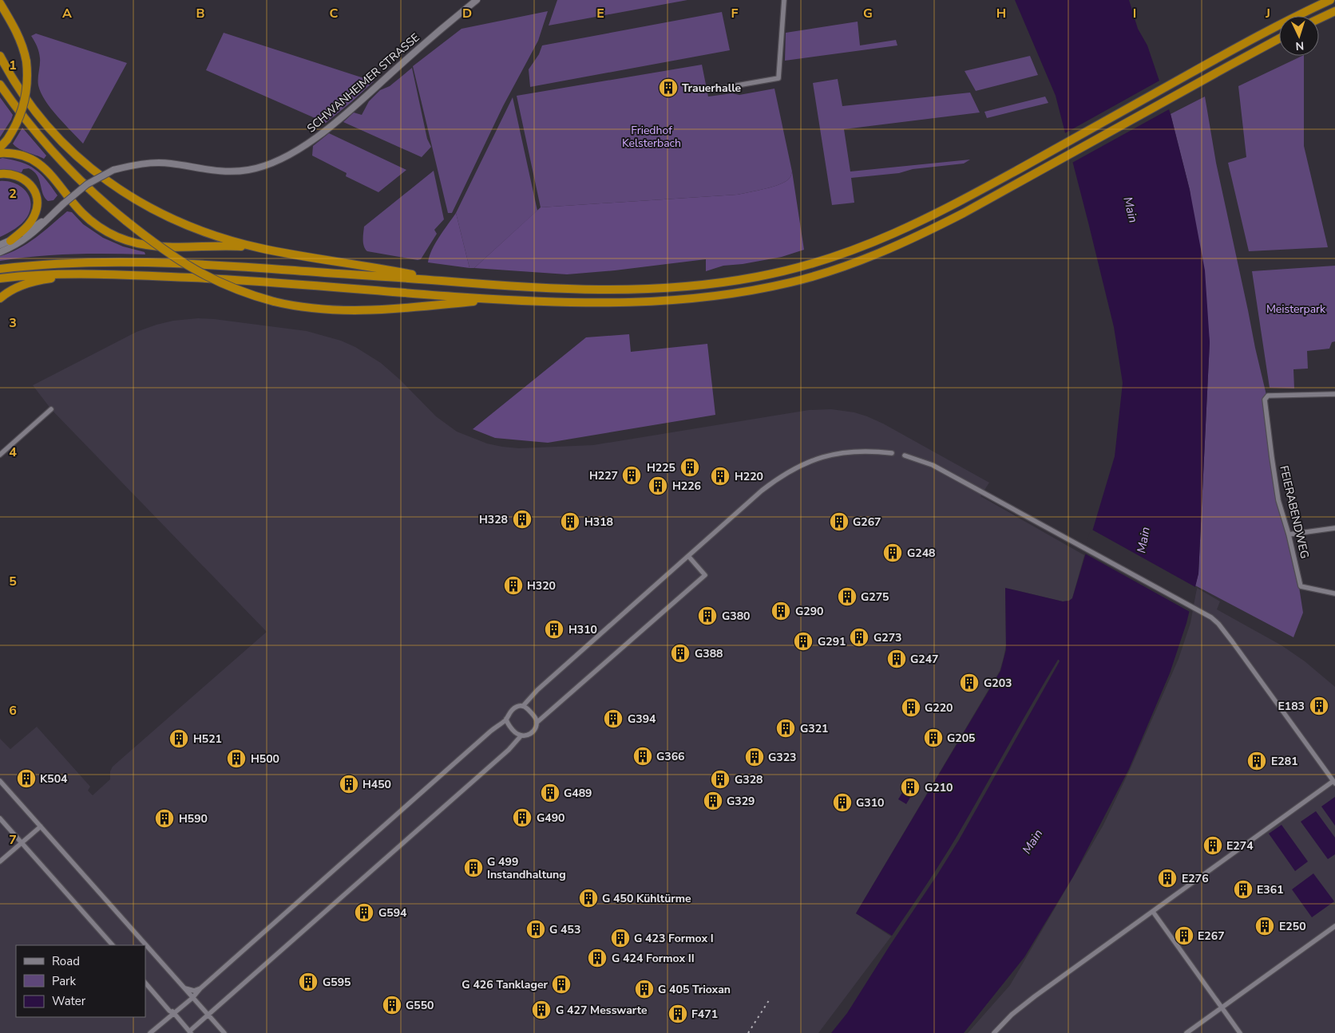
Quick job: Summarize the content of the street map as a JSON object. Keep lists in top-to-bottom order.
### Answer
{
  "streets": {
    "street": ["SCHWANHEIMER STRASSE", "FEIERABENDWEG"]
  },
  "water": ["Main"],
  "parks": ["Friedhof Kelsterbach", "Meisterpark"],
  "places": {
    "building": [
      "Trauerhalle",
      "H225",
      "H227",
      "H220",
      "H226",
      "H328",
      "H318",
      "G267",
      "G248",
      "H320",
      "G275",
      "G290",
      "G380",
      "H310",
      "G273",
      "G291",
      "G388",
      "G247",
      "G203",
      "E183",
      "G220",
      "G394",
      "G321",
      "G205",
      "H521",
      "G366",
      "G323",
      "H500",
      "E281",
      "K504",
      "G328",
      "H450",
      "G210",
      "G489",
      "G329",
      "G310",
      "G490",
      "H590",
      "E274",
      "G 499 Instandhaltung",
      "E276",
      "E361",
      "G 450 Kühltürme",
      "G594",
      "E250",
      "G 453",
      "E267",
      "G 423 Formox I",
      "G 424 Formox II",
      "G595",
      "G 426 Tanklager",
      "G 405 Trioxan",
      "G550",
      "G 427 Messwarte",
      "F471"
    ]
  },
  "legend": ["Road", "Park", "Water"],
  "north": "bottom",
  "grid": {
    "columns": [
      "A",
      "B",
      "C",
      "D",
      "E",
      "F",
      "G",
      "H",
      "I",
      "J"
    ],
    "rows": [
      "1",
      "2",
      "3",
      "4",
      "5",
      "6",
      "7"
    ]
  }
}
